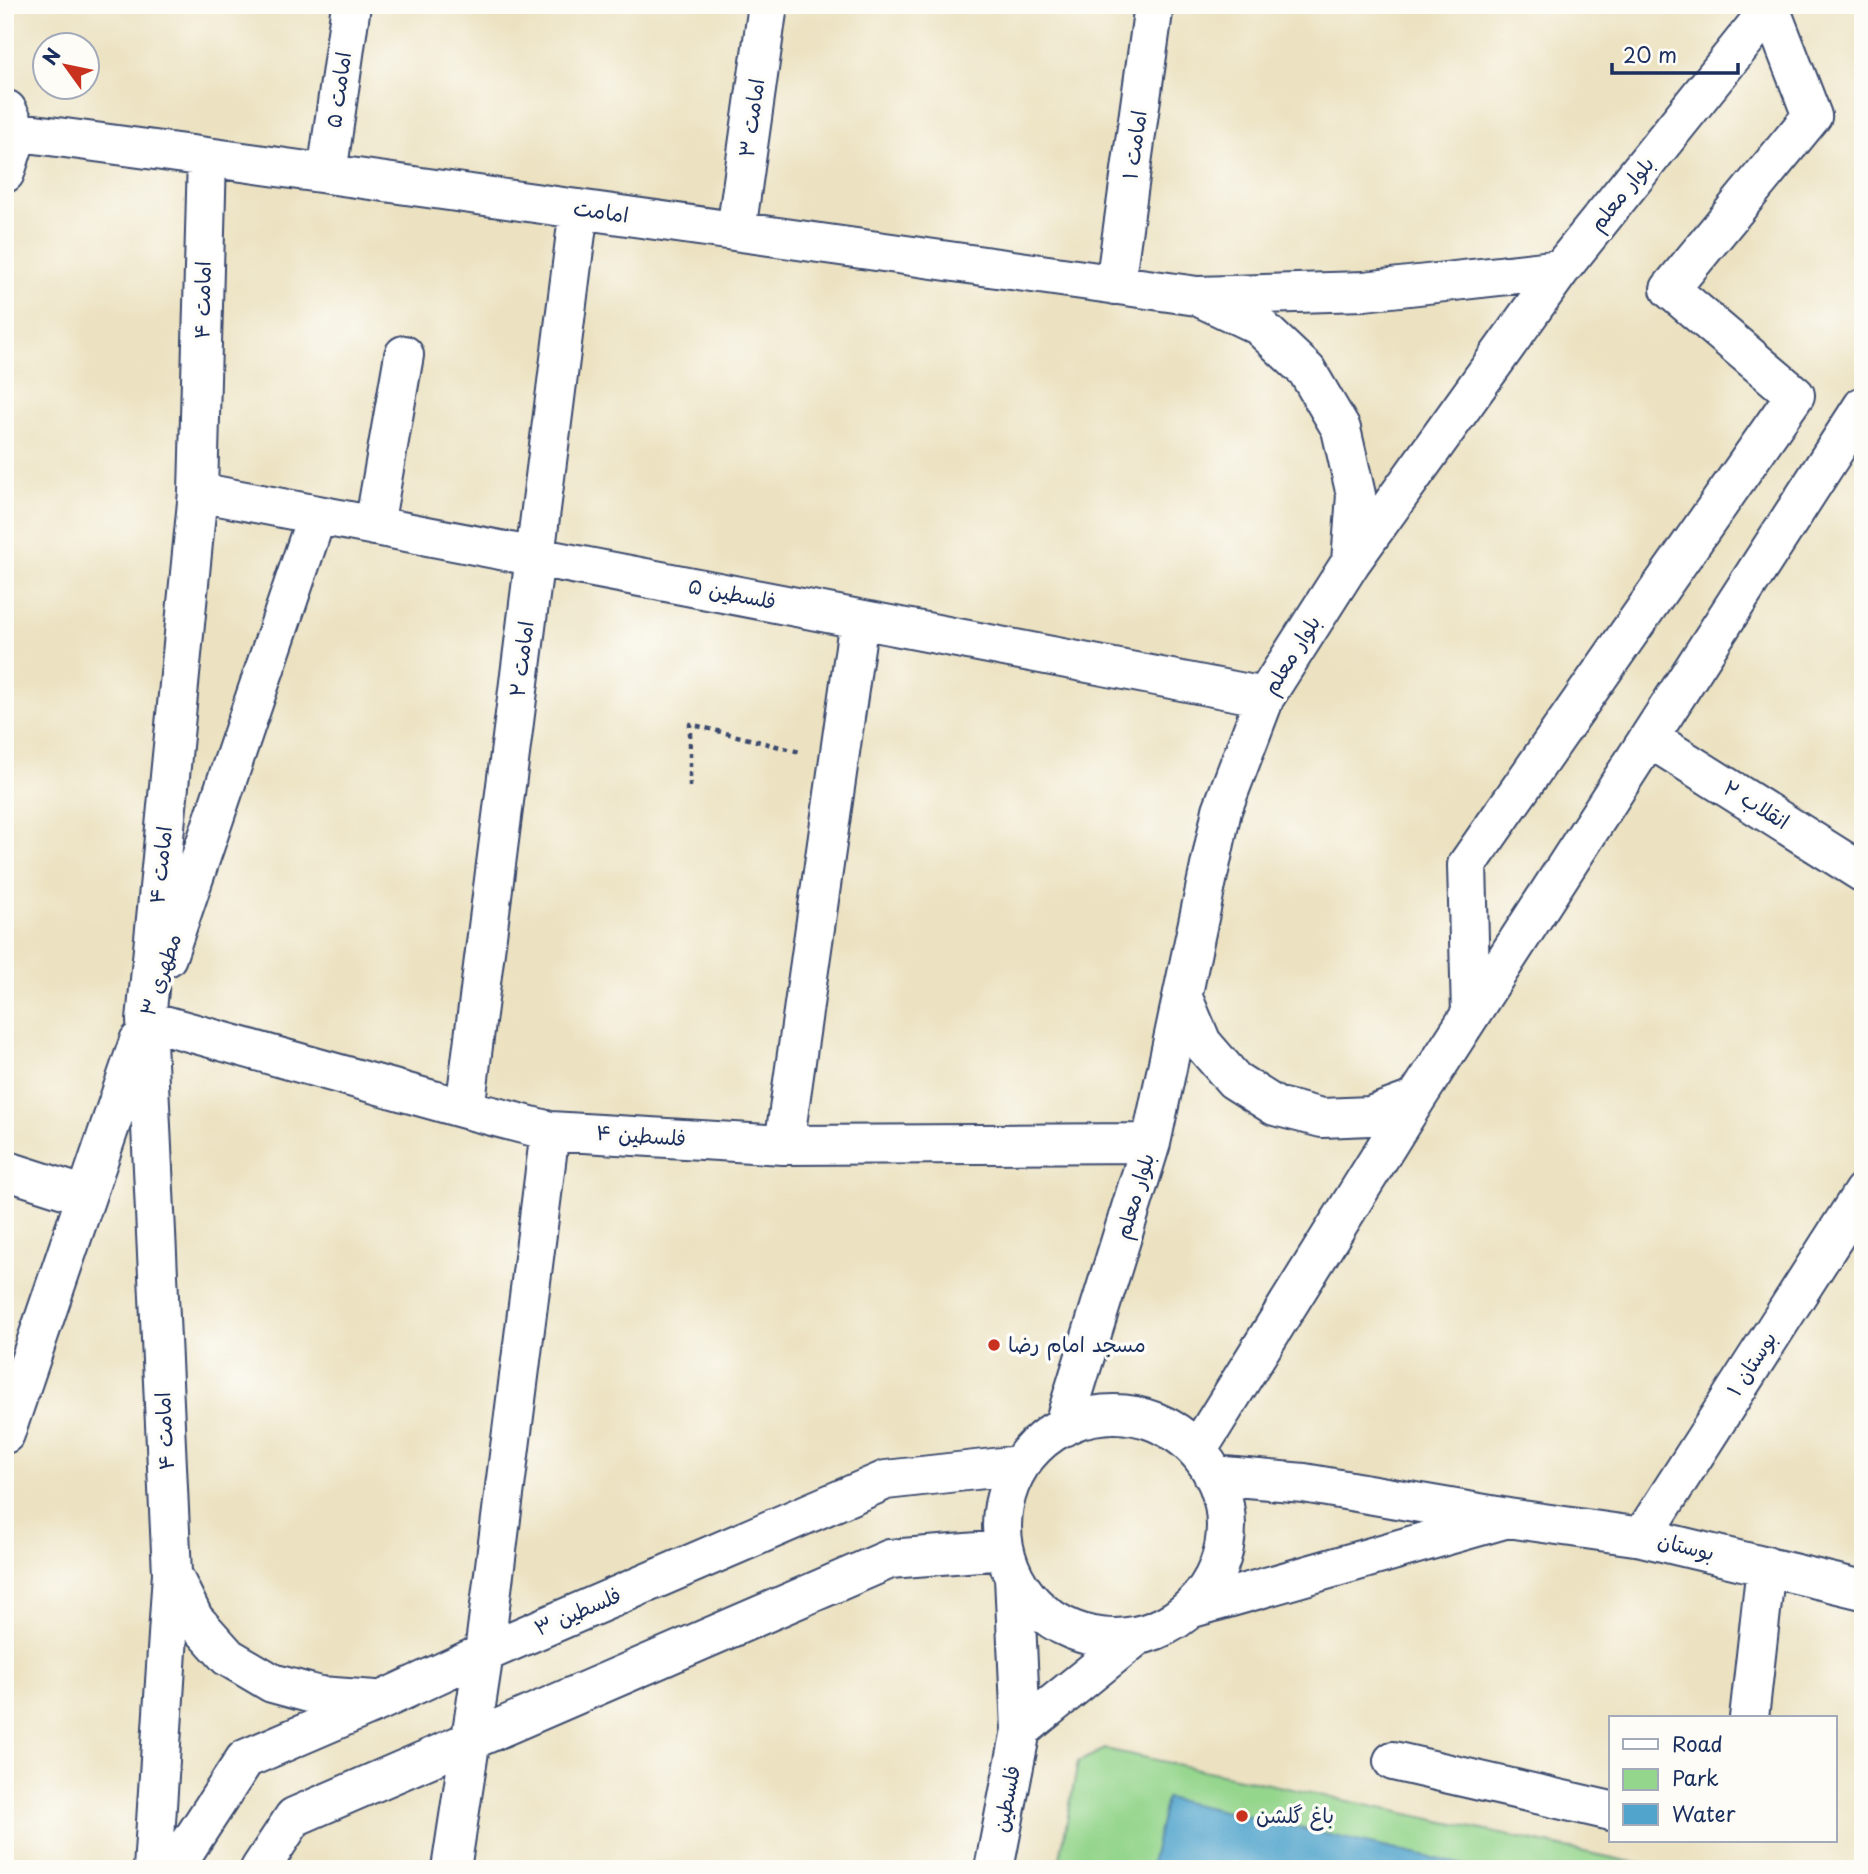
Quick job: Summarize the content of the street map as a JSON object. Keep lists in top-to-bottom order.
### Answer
{
  "streets": {
    "street": [
      "امامت ۵",
      "امامت ۳",
      "امامت ۱",
      "بلوار معلم",
      "امامت",
      "امامت ۴",
      "فلسطین ۵",
      "امامت ۲",
      "انقلاب ۲",
      "مطهری ۳",
      "فلسطین ۴",
      "بوستان ۱",
      "بوستان",
      "فلسطین ۳",
      "فلسطین"
    ]
  },
  "crossings": [
    ["امامت ۵", "امامت"],
    ["امامت ۳", "امامت"],
    ["امامت ۱", "امامت"],
    ["بلوار معلم", "فلسطین ۵"],
    ["بلوار معلم", "فلسطین ۴"],
    ["بلوار معلم", "بوستان"],
    ["بلوار معلم", "فلسطین ۳"],
    ["امامت", "امامت ۴"],
    ["امامت", "امامت ۲"],
    ["امامت ۴", "فلسطین ۵"],
    ["امامت ۴", "مطهری ۳"],
    ["امامت ۴", "فلسطین ۴"],
    ["فلسطین ۵", "امامت ۲"],
    ["فلسطین ۵", "مطهری ۳"],
    ["امامت ۲", "فلسطین ۴"],
    ["مطهری ۳", "فلسطین ۴"],
    ["بوستان ۱", "بوستان"],
    ["بوستان", "فلسطین ۳"]
  ],
  "places": ["مسجد امام رضا", "باغ گلشن"],
  "legend": ["Road", "Park", "Water"],
  "scale_bar": "20 m",
  "north": "top left"
}
